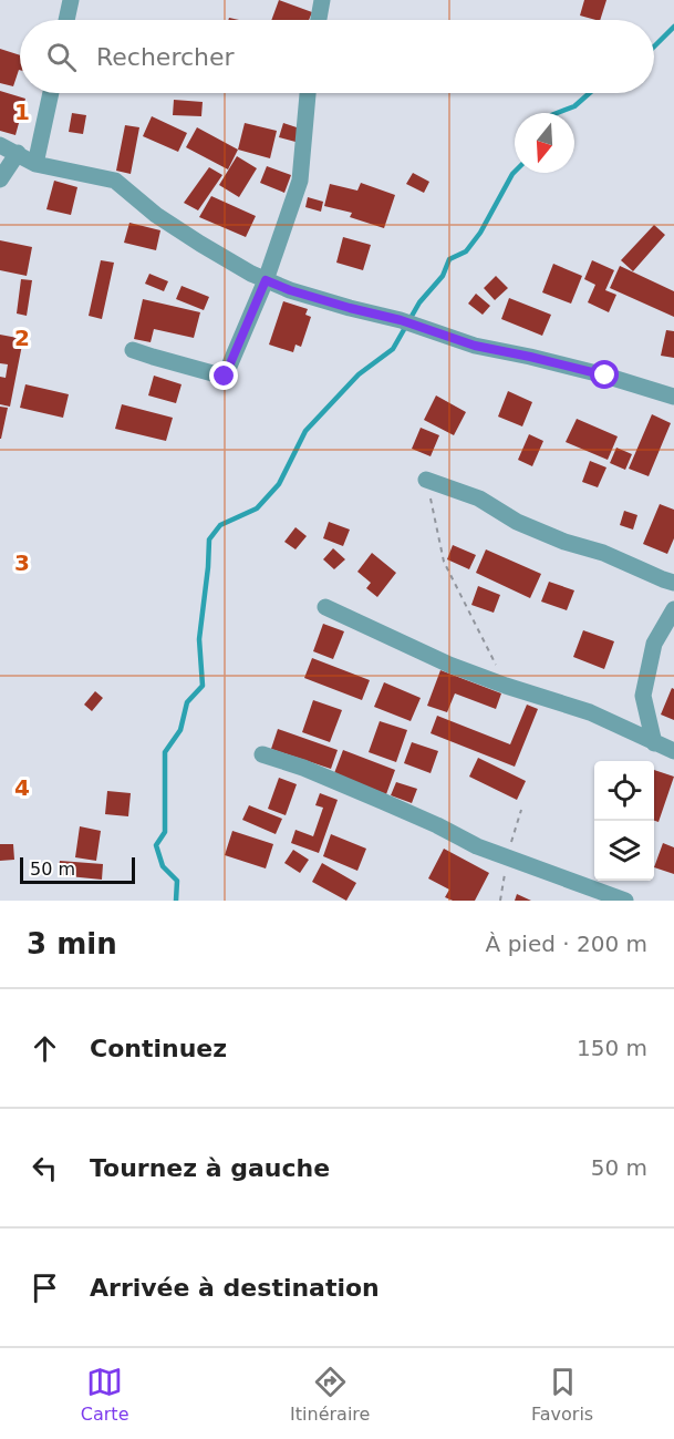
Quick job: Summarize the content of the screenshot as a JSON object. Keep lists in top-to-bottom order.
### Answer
{
  "scale_bar": "50 m",
  "north": "bottom",
  "page": {
    "search": "Rechercher",
    "scale": "50 m",
    "heading": ["3 min", "À pied · 200 m"],
    "list": [
      ["Continuez", "150 m"],
      ["Tournez à gauche", "50 m"],
      "Arrivée à destination"
    ],
    "nav": ["Carte", "Itinéraire", "Favoris"]
  },
  "grid": {
    "rows": [
      "1",
      "2",
      "3",
      "4"
    ]
  }
}
